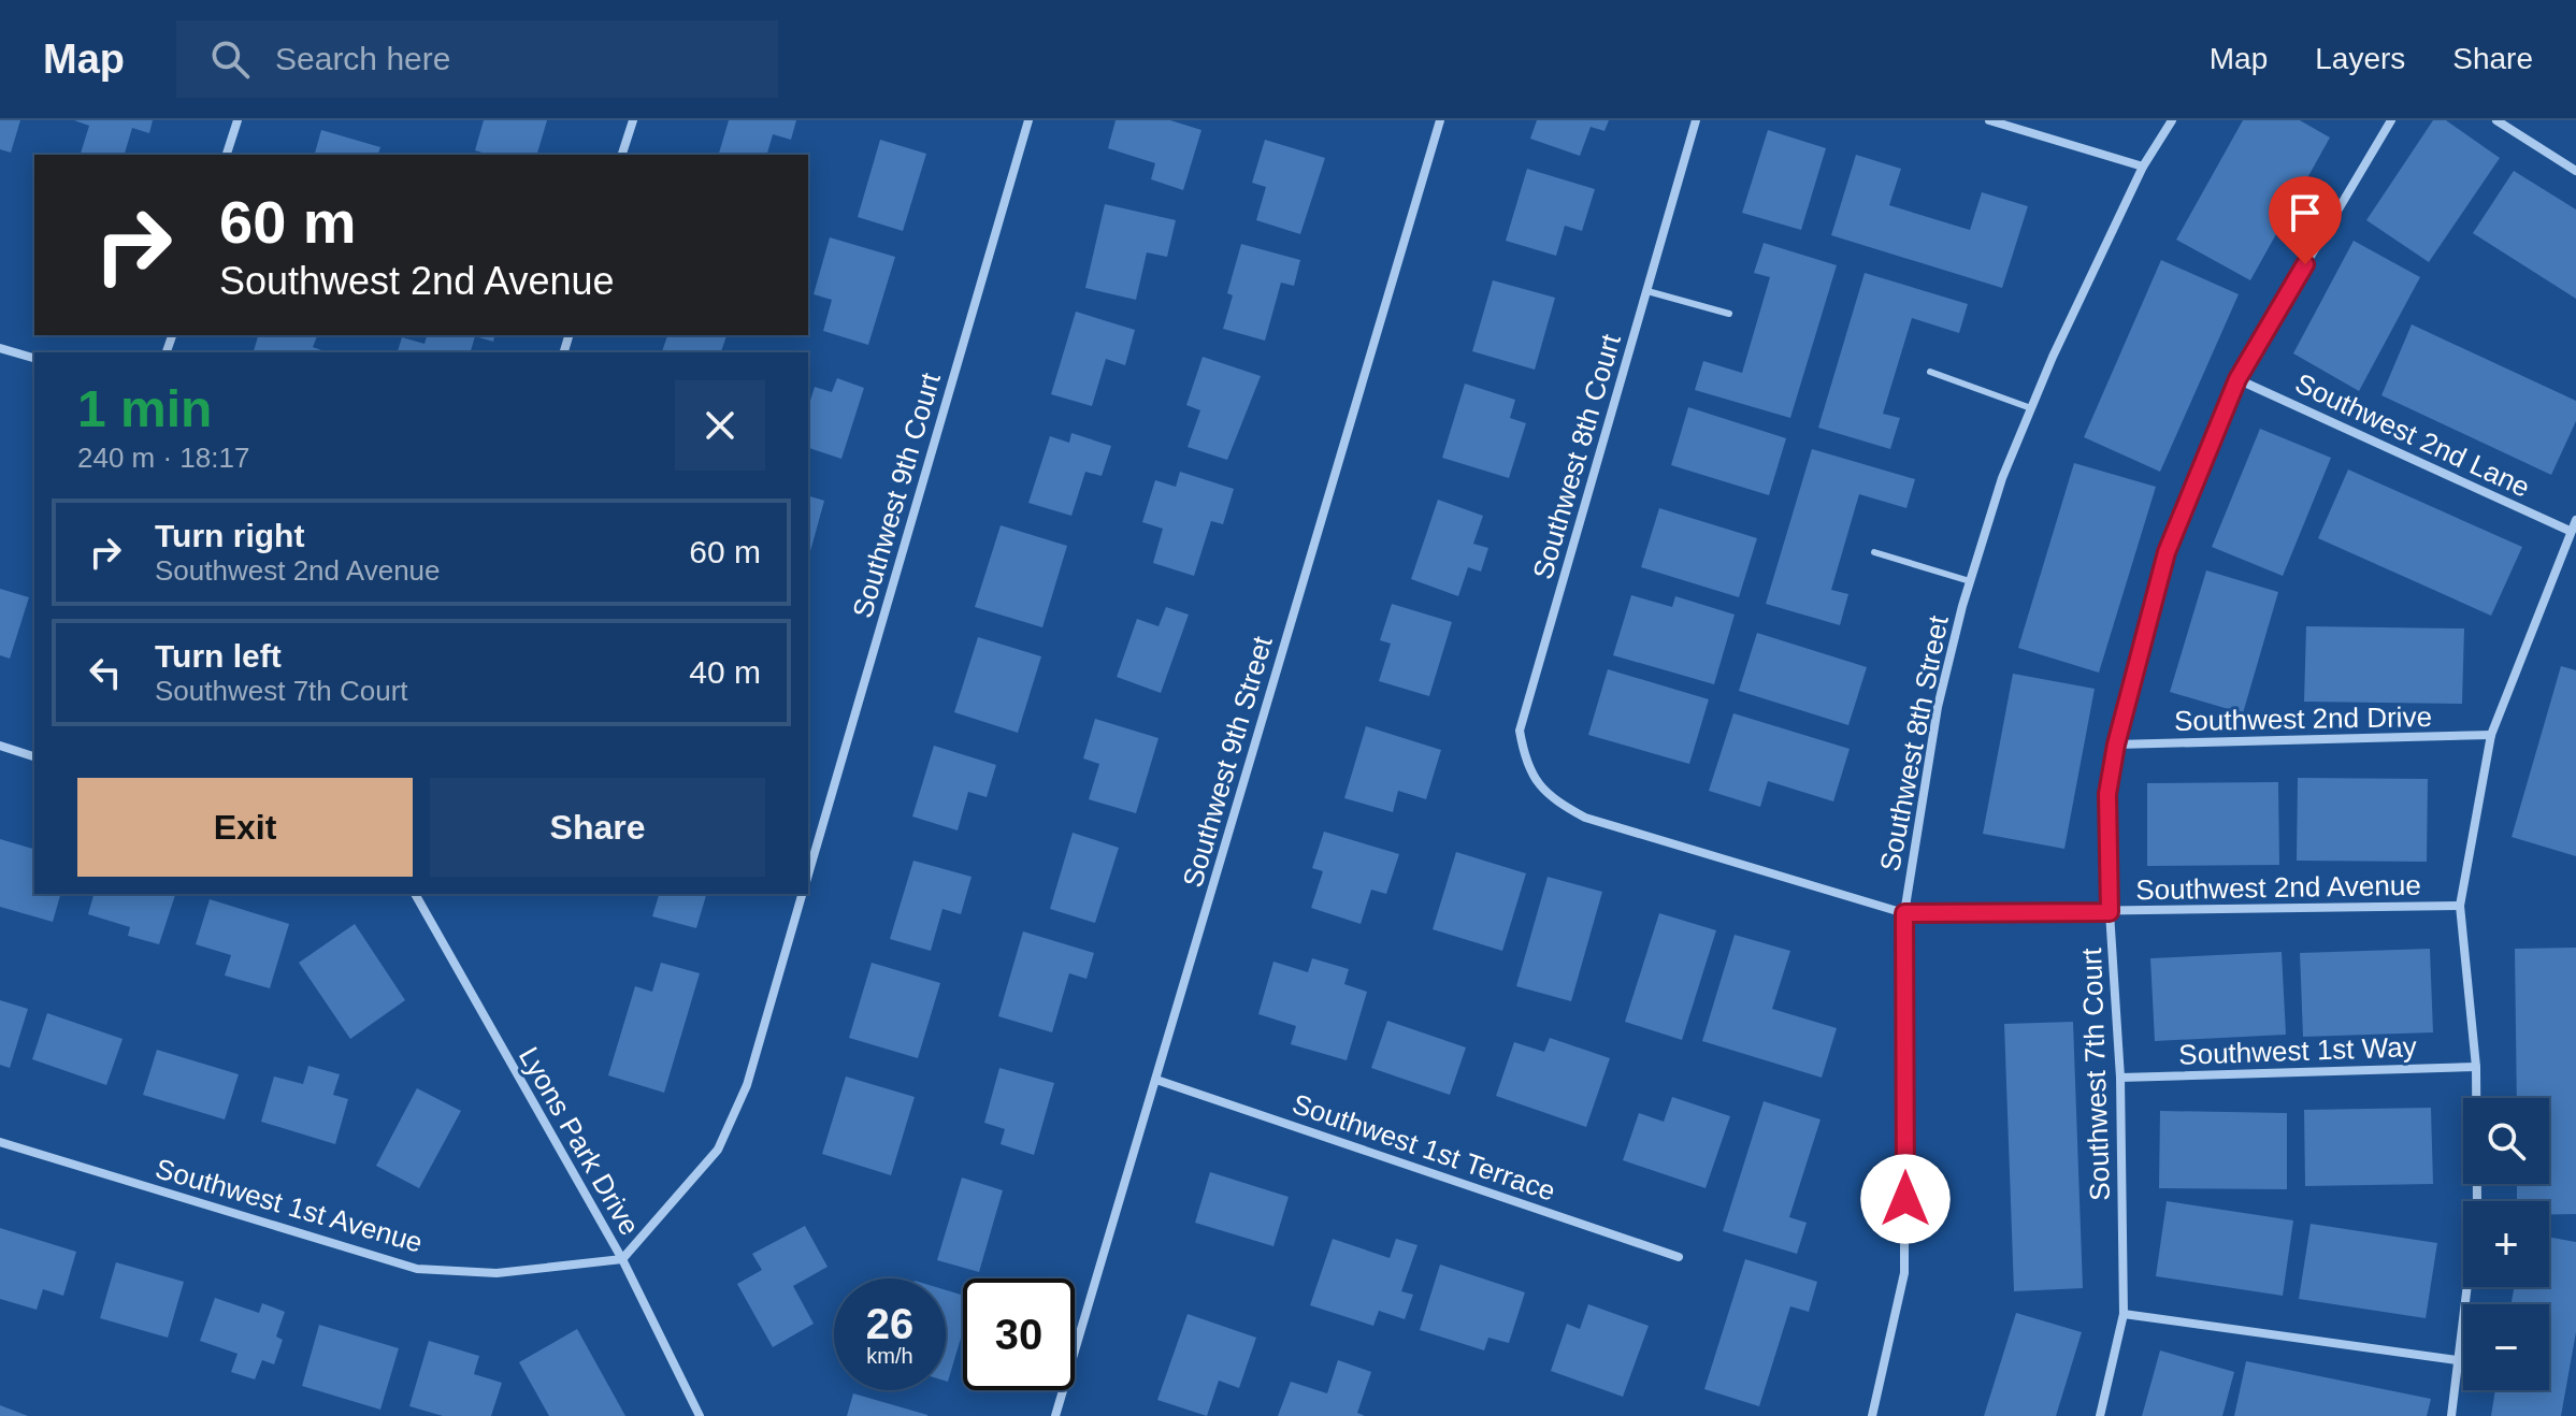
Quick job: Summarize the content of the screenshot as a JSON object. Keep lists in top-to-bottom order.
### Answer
{
  "streets": {
    "street": [
      "Southwest 2nd Lane",
      "Southwest 8th Court",
      "Southwest 9th Court",
      "Southwest 2nd Drive",
      "Southwest 8th Street",
      "Southwest 9th Street",
      "Southwest 2nd Avenue",
      "Southwest 1st Way",
      "Southwest 7th Court",
      "Lyons Park Drive",
      "Southwest 1st Terrace",
      "Southwest 1st Avenue"
    ]
  },
  "crossings": [
    ["Southwest 2nd Lane", "Southwest 7th Court"],
    ["Southwest 8th Court", "Southwest 2nd Avenue"],
    ["Southwest 2nd Drive", "Southwest 7th Court"],
    ["Southwest 8th Street", "Southwest 2nd Avenue"],
    ["Southwest 9th Street", "Southwest 1st Terrace"],
    ["Southwest 2nd Avenue", "Southwest 7th Court"],
    ["Southwest 1st Way", "Southwest 7th Court"],
    ["Lyons Park Drive", "Southwest 1st Avenue"]
  ],
  "page": {
    "header": "Map",
    "search": "Search here",
    "nav": ["Map", "Layers", "Share"],
    "turn": ["60 m", "Southwest 2nd Avenue"],
    "heading": ["1 min", "240 m · 18:17"],
    "list": [
      {
        "name": "Turn right",
        "note": "Southwest 2nd Avenue",
        "value": "60 m"
      },
      {
        "name": "Turn left",
        "note": "Southwest 7th Court",
        "value": "40 m"
      }
    ],
    "buttons": ["Exit", "Share"],
    "map_buttons": ["+", "−"],
    "speed": "26 km/h",
    "limit": "30"
  }
}
